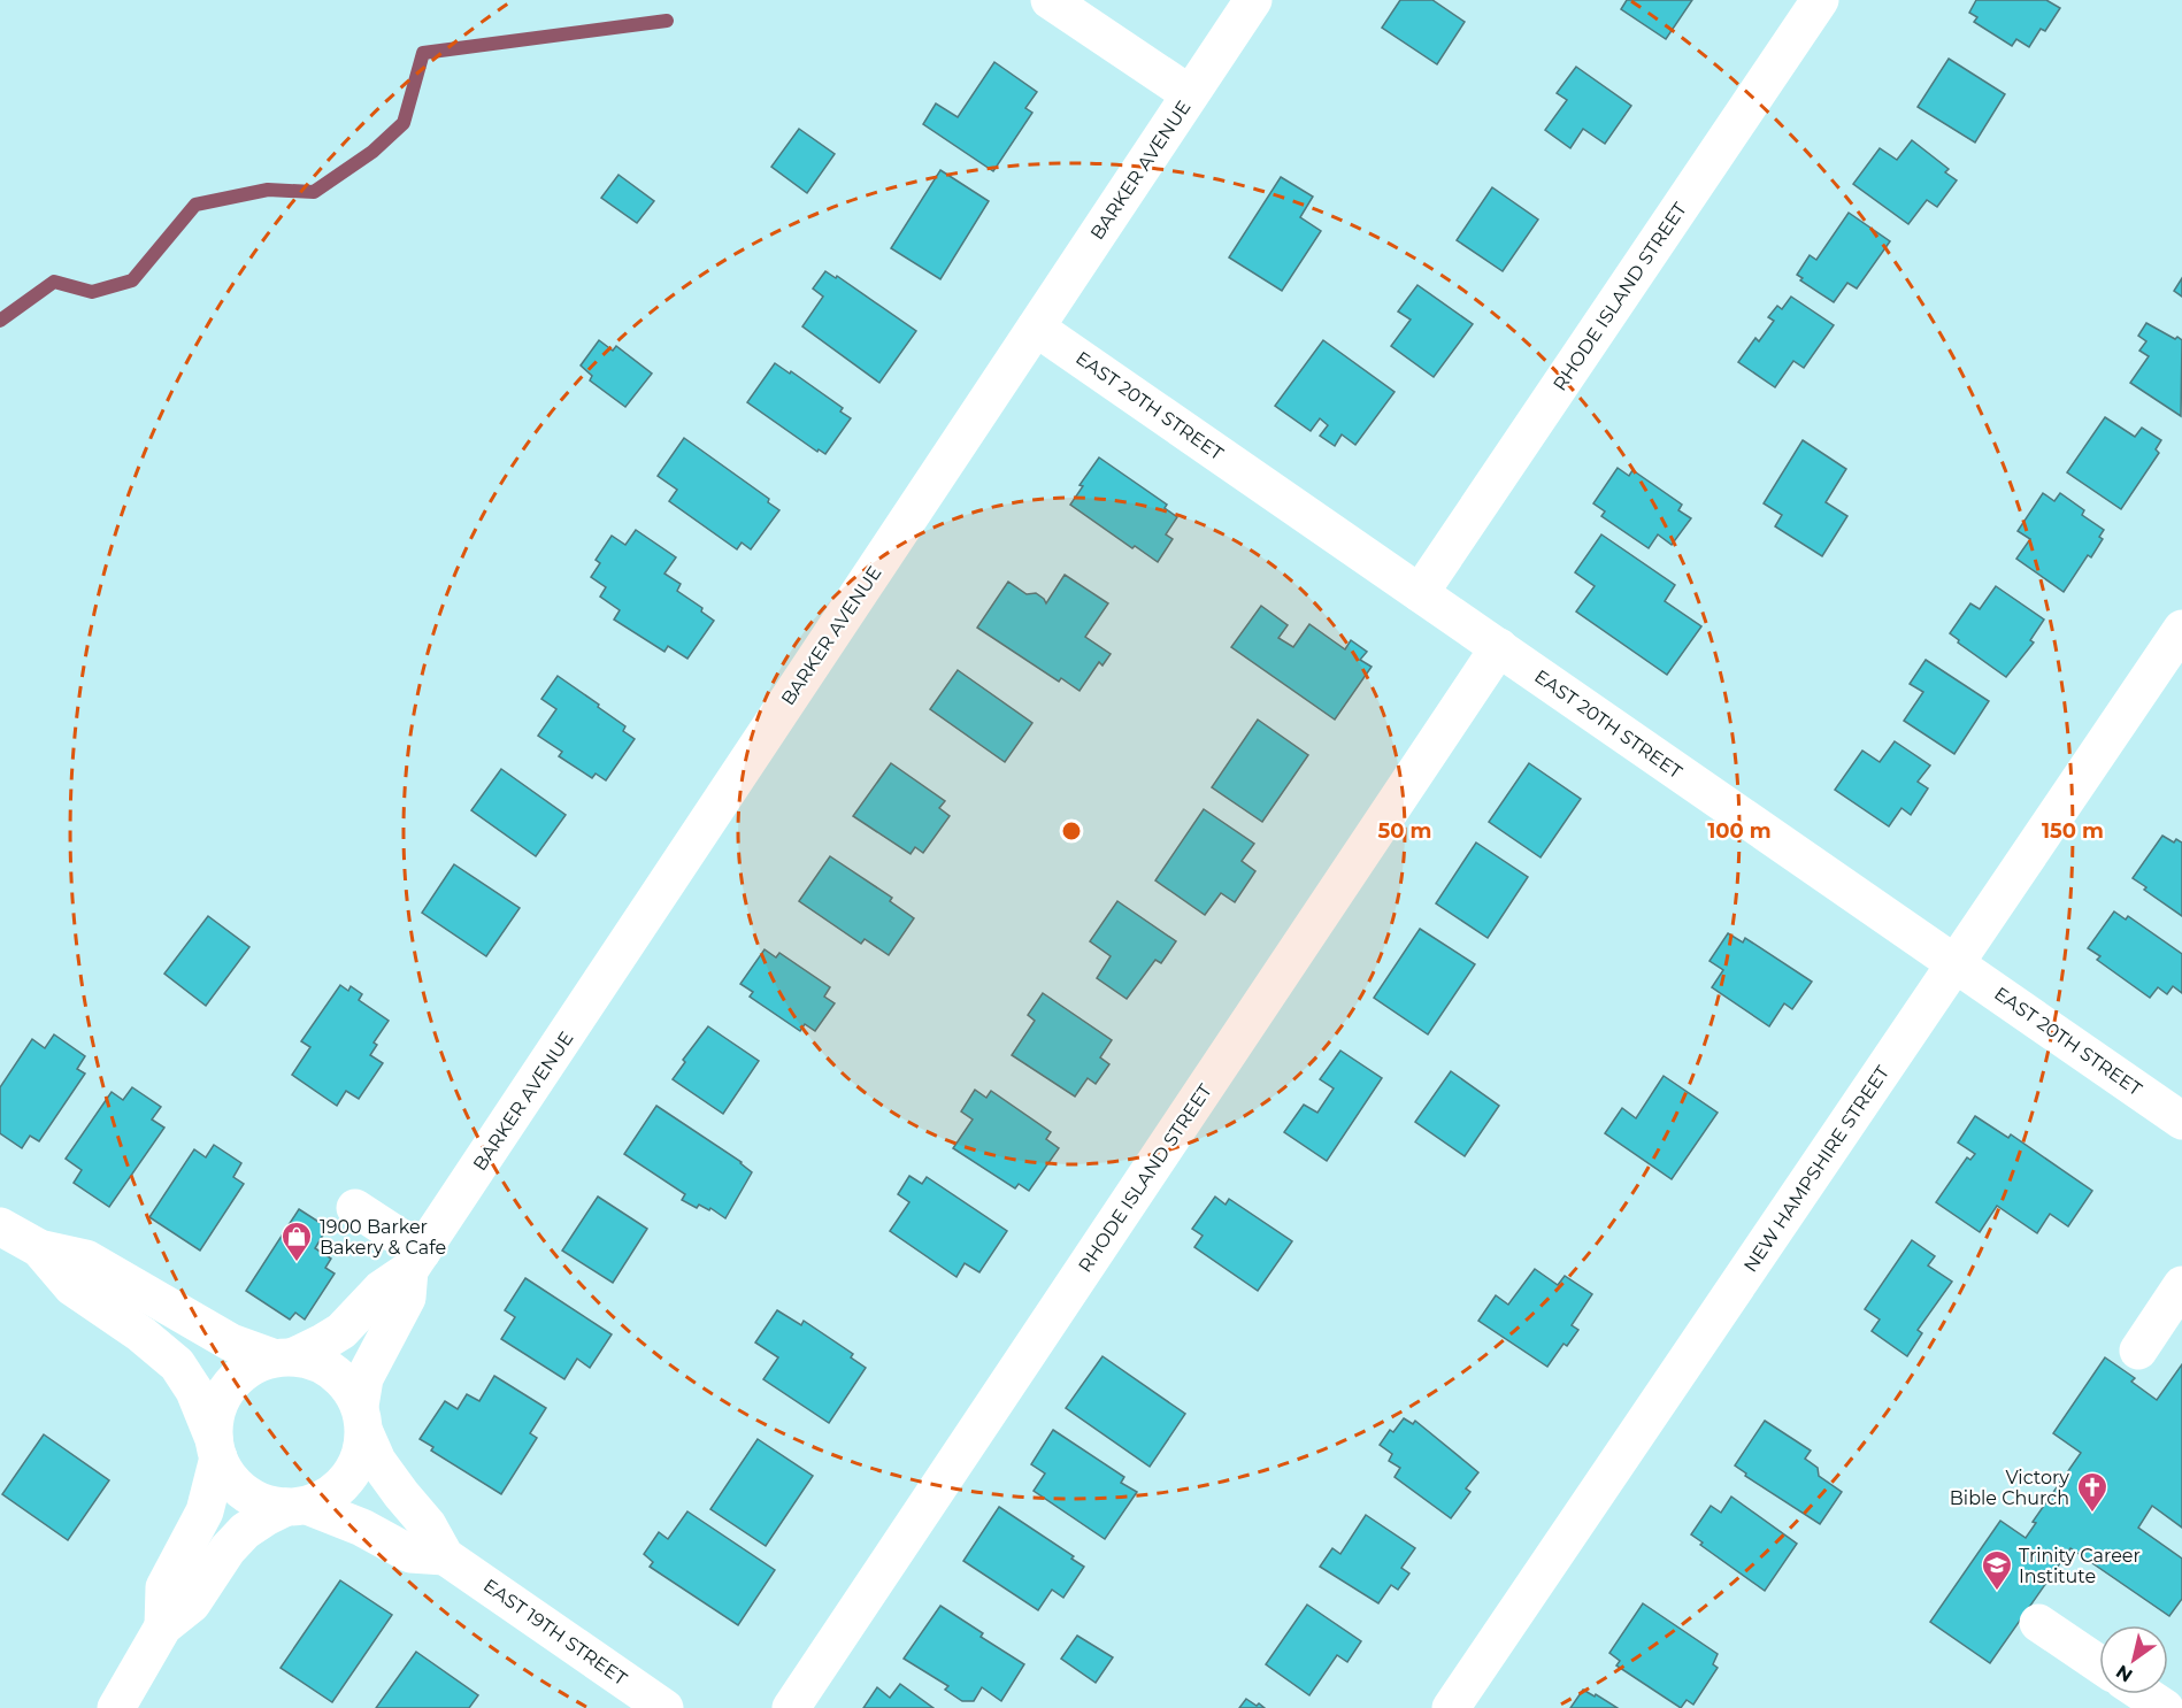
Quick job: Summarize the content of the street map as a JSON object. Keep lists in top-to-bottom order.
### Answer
{
  "streets": {
    "street": [
      "BARKER AVENUE",
      "RHODE ISLAND STREET",
      "EAST 20TH STREET",
      "NEW HAMPSHIRE STREET",
      "EAST 19TH STREET"
    ]
  },
  "crossings": [
    ["BARKER AVENUE", "EAST 20TH STREET"],
    ["BARKER AVENUE", "EAST 19TH STREET"],
    ["RHODE ISLAND STREET", "EAST 20TH STREET"],
    ["EAST 20TH STREET", "NEW HAMPSHIRE STREET"]
  ],
  "places": {
    "shop": ["1900 Barker Bakery & Cafe"],
    "church": ["Victory Bible Church"],
    "school or university": ["Trinity Career Institute"]
  },
  "north": "bottom left",
  "rings": ["50 m", "100 m", "150 m"]
}
